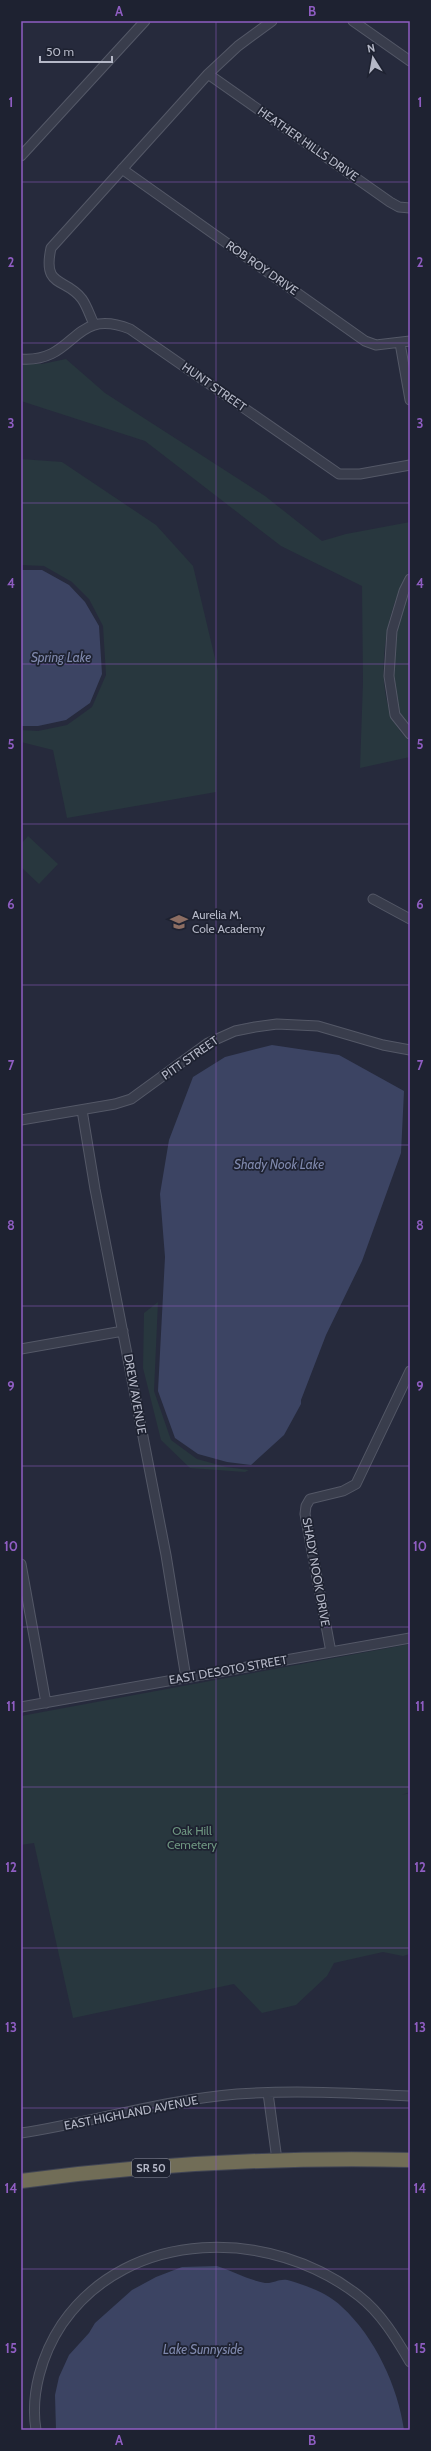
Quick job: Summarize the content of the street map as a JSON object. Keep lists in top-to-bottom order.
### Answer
{
  "streets": {
    "highway": ["SR 50"],
    "street": [
      "HEATHER HILLS DRIVE",
      "ROB ROY DRIVE",
      "HUNT STREET",
      "PITT STREET",
      "DREW AVENUE",
      "SHADY NOOK DRIVE",
      "EAST DESOTO STREET",
      "EAST HIGHLAND AVENUE"
    ]
  },
  "crossings": [
    ["PITT STREET", "DREW AVENUE"],
    ["DREW AVENUE", "EAST DESOTO STREET"],
    ["SHADY NOOK DRIVE", "EAST DESOTO STREET"]
  ],
  "water": ["Spring Lake", "Shady Nook Lake", "Lake Sunnyside"],
  "parks": ["Oak Hill Cemetery"],
  "places": {
    "school or university": ["Aurelia M. Cole Academy"]
  },
  "scale_bar": "50 m",
  "north": "top",
  "grid": {
    "columns": ["A", "B"],
    "rows": [
      "1",
      "2",
      "3",
      "4",
      "5",
      "6",
      "7",
      "8",
      "9",
      "10",
      "11",
      "12",
      "13",
      "14",
      "15"
    ]
  }
}
